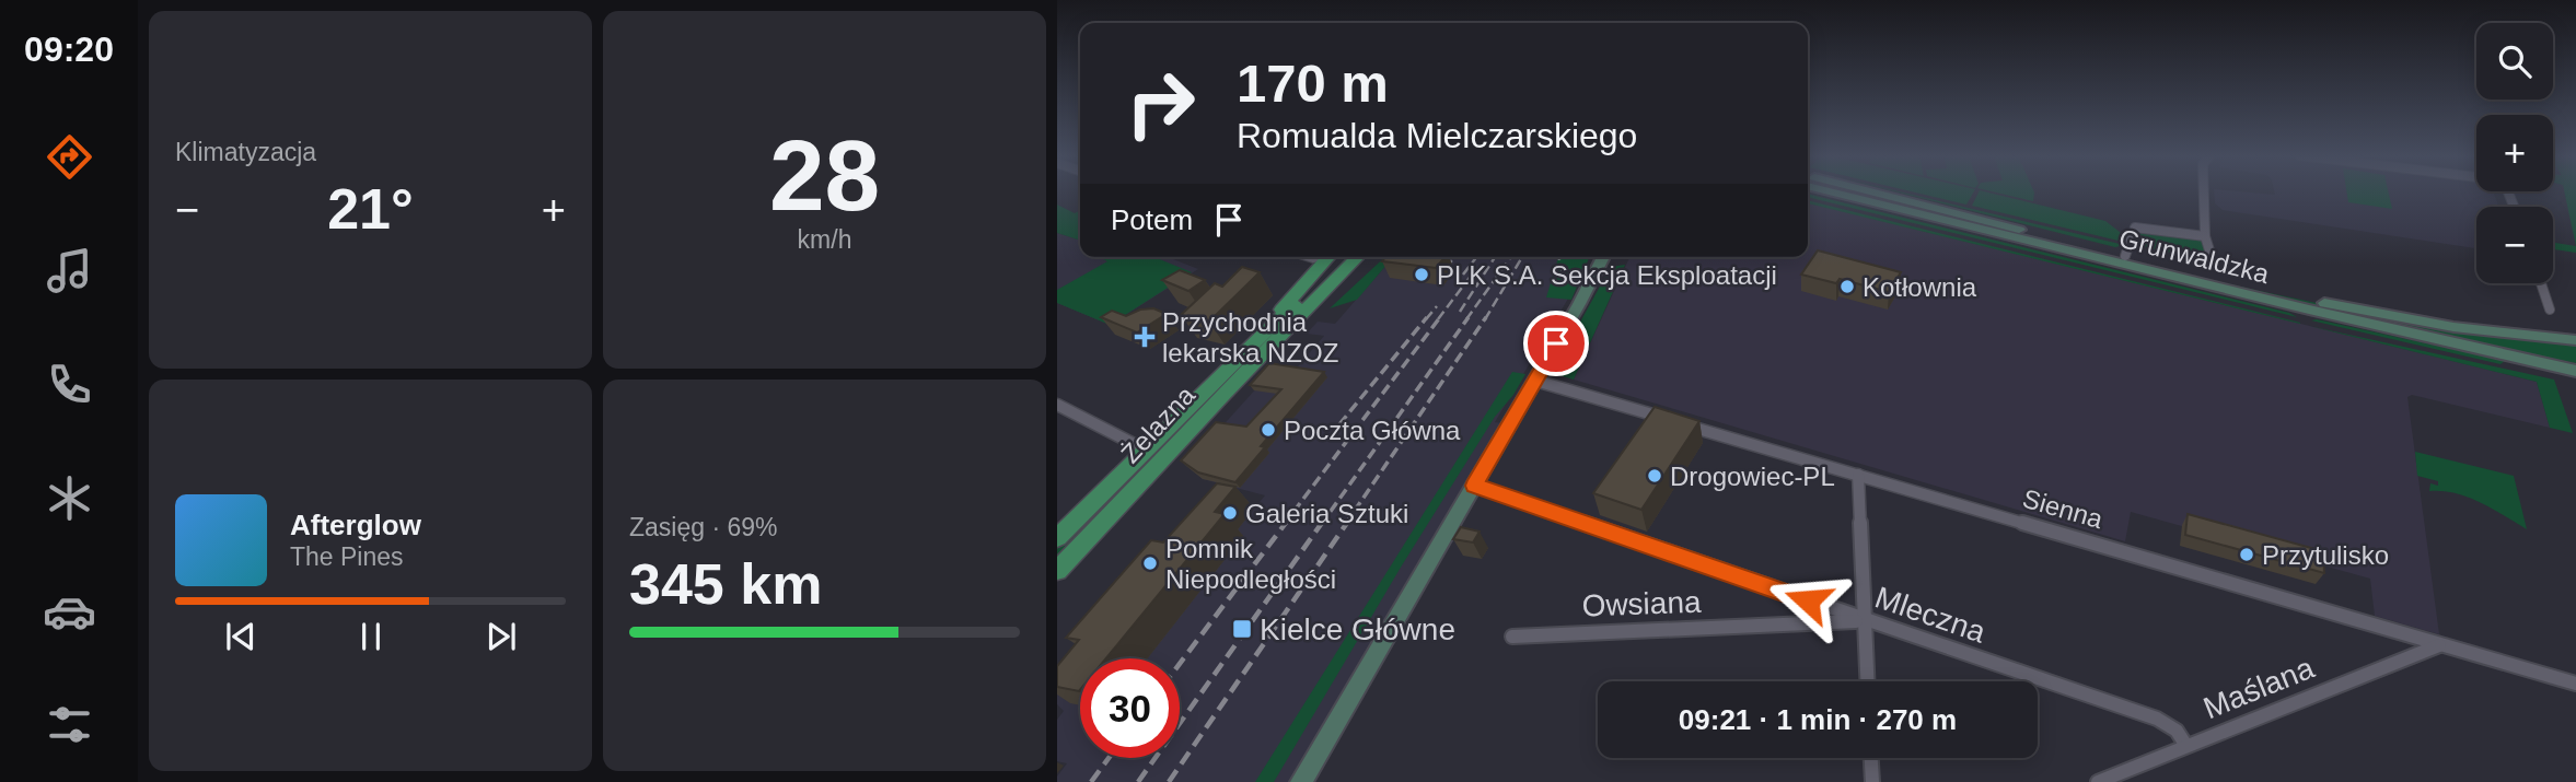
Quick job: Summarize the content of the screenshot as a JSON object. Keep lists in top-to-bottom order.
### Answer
{
  "streets": {
    "main road": ["Grunwaldzka", "Żelazna"],
    "street": [
      "Sienna",
      "Owsiana",
      "Mleczna",
      "Maślana"
    ]
  },
  "crossings": [
    ["Sienna", "Maślana"],
    ["Owsiana", "Mleczna"],
    ["Mleczna", "Maślana"]
  ],
  "places": {
    "other": [
      "PLK S.A. Sekcja Eksploatacji",
      "Kotłownia",
      "Poczta Główna",
      "Drogowiec-PL",
      "Galeria Sztuki",
      "Przytulisko",
      "Pomnik Niepodległości"
    ],
    "health": ["Przychodnia lekarska NZOZ"],
    "transit": ["Kielce Główne"]
  },
  "page": {
    "tabs": "09:20",
    "tile": [
      "Klimatyzacja",
      ["28", "km/h"],
      ["Zasięg · 69%", "345 km"]
    ],
    "map_buttons": ["+", "−"],
    "turn": ["170 m", "Romualda Mielczarskiego"],
    "heat": ["−", "21°", "+"],
    "then": "Potem",
    "song": ["Afterglow", "The Pines"],
    "limit": "30",
    "trip": "09:21 · 1 min · 270 m"
  }
}
